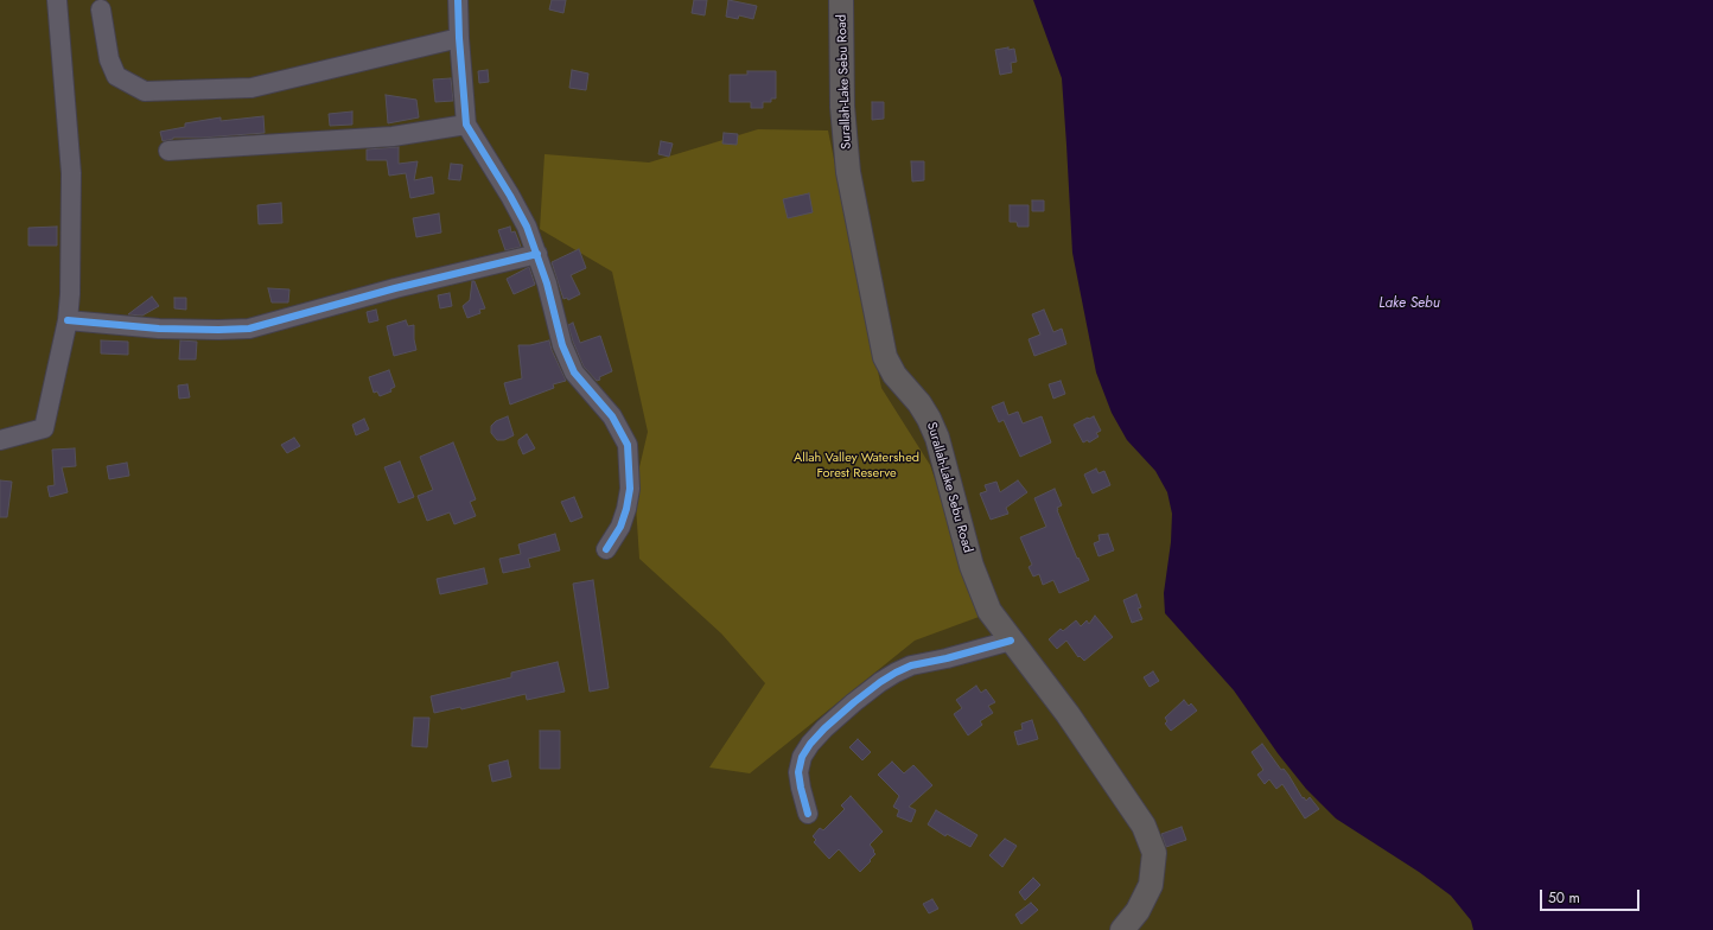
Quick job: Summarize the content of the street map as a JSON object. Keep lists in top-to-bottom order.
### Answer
{
  "streets": {
    "main road": ["Surallah-Lake Sebu Road"]
  },
  "water": ["Lake Sebu"],
  "parks": ["Allah Valley Watershed Forest Reserve"],
  "scale_bar": "50 m"
}
